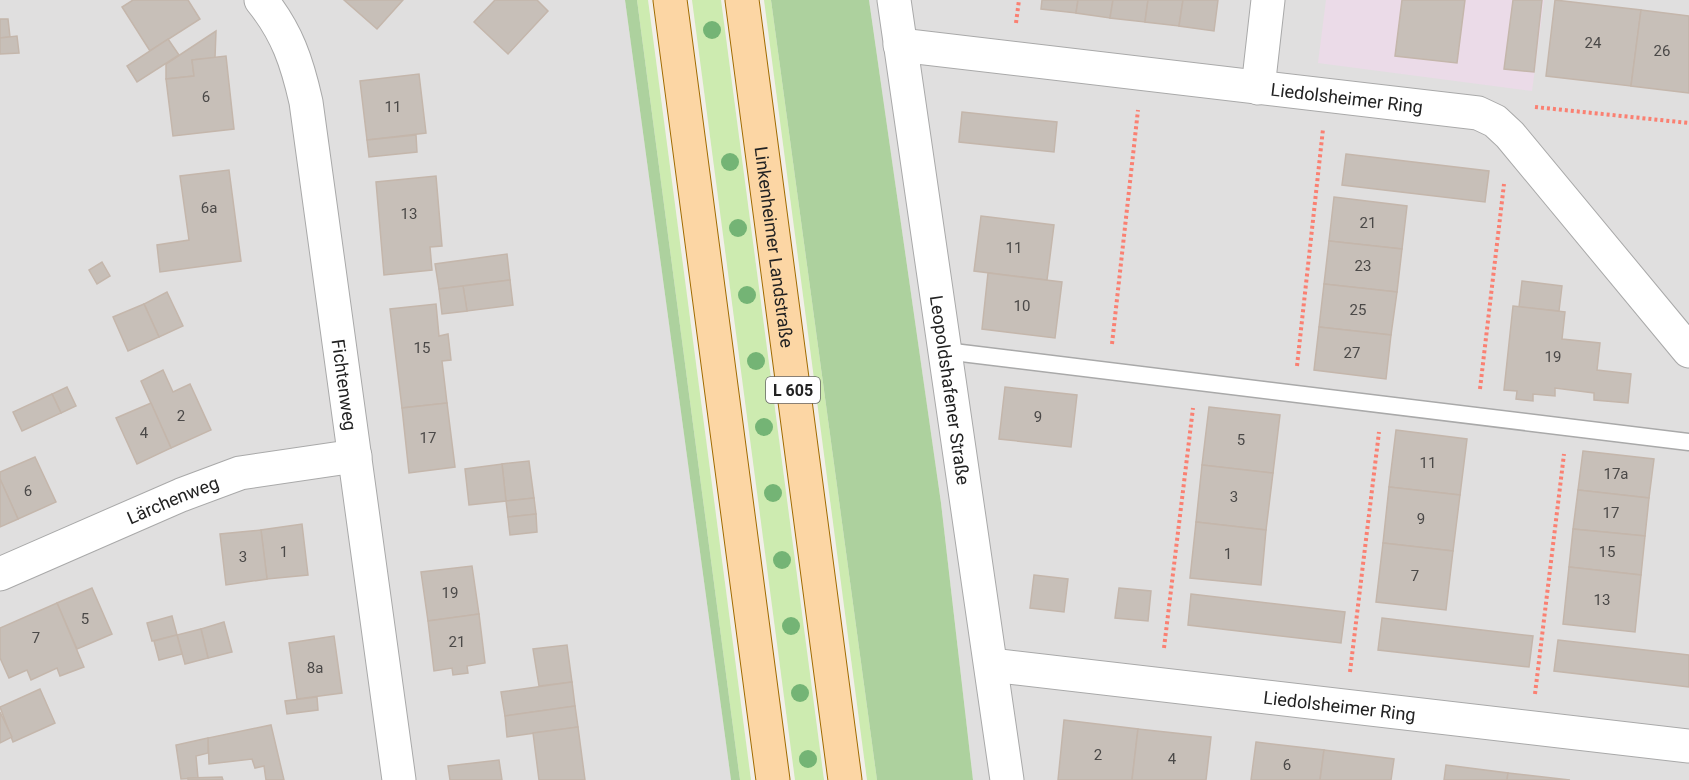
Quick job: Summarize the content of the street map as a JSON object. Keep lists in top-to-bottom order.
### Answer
{
  "streets": {
    "main road": ["Linkenheimer Landstraße", "L 605"],
    "street": [
      "Liedolsheimer Ring",
      "Fichtenweg",
      "Leopoldshafener Straße",
      "Lärchenweg"
    ]
  },
  "crossings": [
    ["Liedolsheimer Ring", "Leopoldshafener Straße"],
    ["Fichtenweg", "Lärchenweg"]
  ],
  "house_numbers": [
    "24",
    "26",
    "6",
    "11",
    "6a",
    "13",
    "21",
    "11",
    "23",
    "10",
    "25",
    "15",
    "27",
    "19",
    "2",
    "9",
    "4",
    "17",
    "5",
    "11",
    "17a",
    "6",
    "3",
    "17",
    "9",
    "1",
    "15",
    "1",
    "3",
    "7",
    "19",
    "13",
    "5",
    "7",
    "21",
    "8a",
    "2",
    "4",
    "6"
  ]
}
